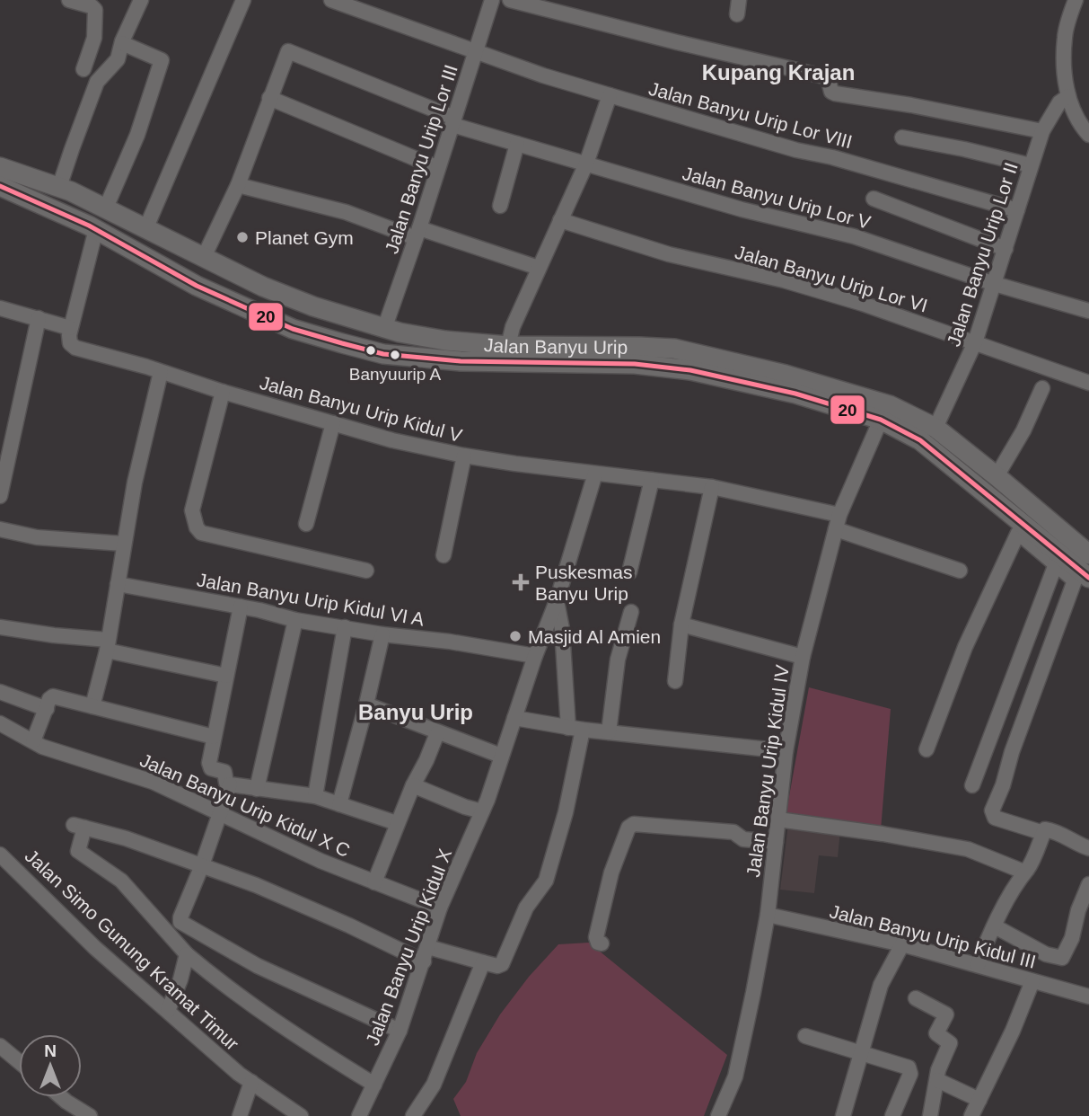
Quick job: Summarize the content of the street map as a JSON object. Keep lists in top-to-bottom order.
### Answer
{
  "streets": {
    "main road": ["Jalan Banyu Urip"],
    "street": [
      "Jalan Banyu Urip Lor VIII",
      "Jalan Banyu Urip Lor III",
      "Jalan Banyu Urip Lor V",
      "Jalan Banyu Urip Lor II",
      "Jalan Banyu Urip Lor VI",
      "Jalan Banyu Urip Kidul V",
      "Jalan Banyu Urip Kidul VI A",
      "Jalan Banyu Urip Kidul IV",
      "Jalan Banyu Urip Kidul X C",
      "Jalan Banyu Urip Kidul III",
      "Jalan Banyu Urip Kidul X",
      "Jalan Simo Gunung Kramat Timur"
    ]
  },
  "crossings": [
    ["Jalan Banyu Urip Lor VIII", "Jalan Banyu Urip Lor III"],
    ["Jalan Banyu Urip Lor VIII", "Jalan Banyu Urip Lor II"],
    ["Jalan Banyu Urip Lor III", "Jalan Banyu Urip Lor V"],
    ["Jalan Banyu Urip Lor III", "Jalan Banyu Urip"],
    ["Jalan Banyu Urip Lor V", "Jalan Banyu Urip Lor II"],
    ["Jalan Banyu Urip Lor II", "Jalan Banyu Urip Lor VI"],
    ["Jalan Banyu Urip Lor II", "Jalan Banyu Urip"],
    ["Jalan Banyu Urip", "Jalan Banyu Urip Kidul IV"],
    ["Jalan Banyu Urip Kidul V", "Jalan Banyu Urip Kidul IV"],
    ["Jalan Banyu Urip Kidul V", "Jalan Banyu Urip Kidul X"],
    ["Jalan Banyu Urip Kidul VI A", "Jalan Banyu Urip Kidul X"],
    ["Jalan Banyu Urip Kidul IV", "Jalan Banyu Urip Kidul III"],
    ["Jalan Banyu Urip Kidul X C", "Jalan Banyu Urip Kidul X"]
  ],
  "districts": ["Kupang Krajan", "Banyu Urip"],
  "places": {
    "other": ["Planet Gym", "Banyuurip A", "Masjid Al Amien"],
    "health": ["Puskesmas Banyu Urip"]
  },
  "lines": ["transit line 20"],
  "north": "top"
}
